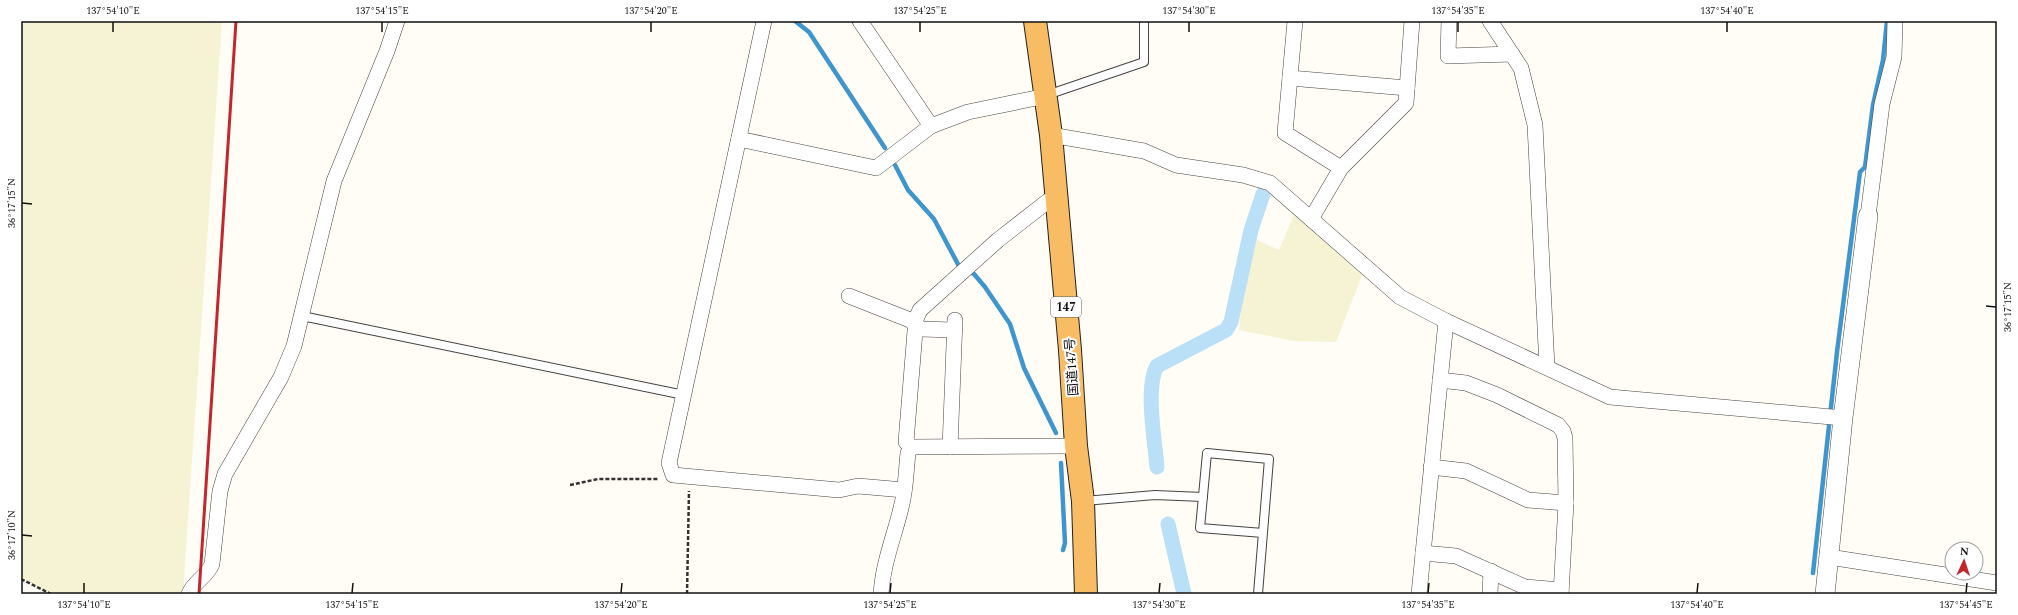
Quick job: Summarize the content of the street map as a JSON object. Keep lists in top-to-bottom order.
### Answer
{
  "streets": {
    "highway": ["147", "国道147号"]
  },
  "north": "top",
  "coordinates": [
    "137°54'10\"E",
    "137°54'15\"E",
    "137°54'20\"E",
    "137°54'25\"E",
    "137°54'30\"E",
    "137°54'35\"E",
    "137°54'40\"E",
    "36°17'15\"N",
    "36°17'10\"N",
    "137°54'45\"E"
  ]
}
